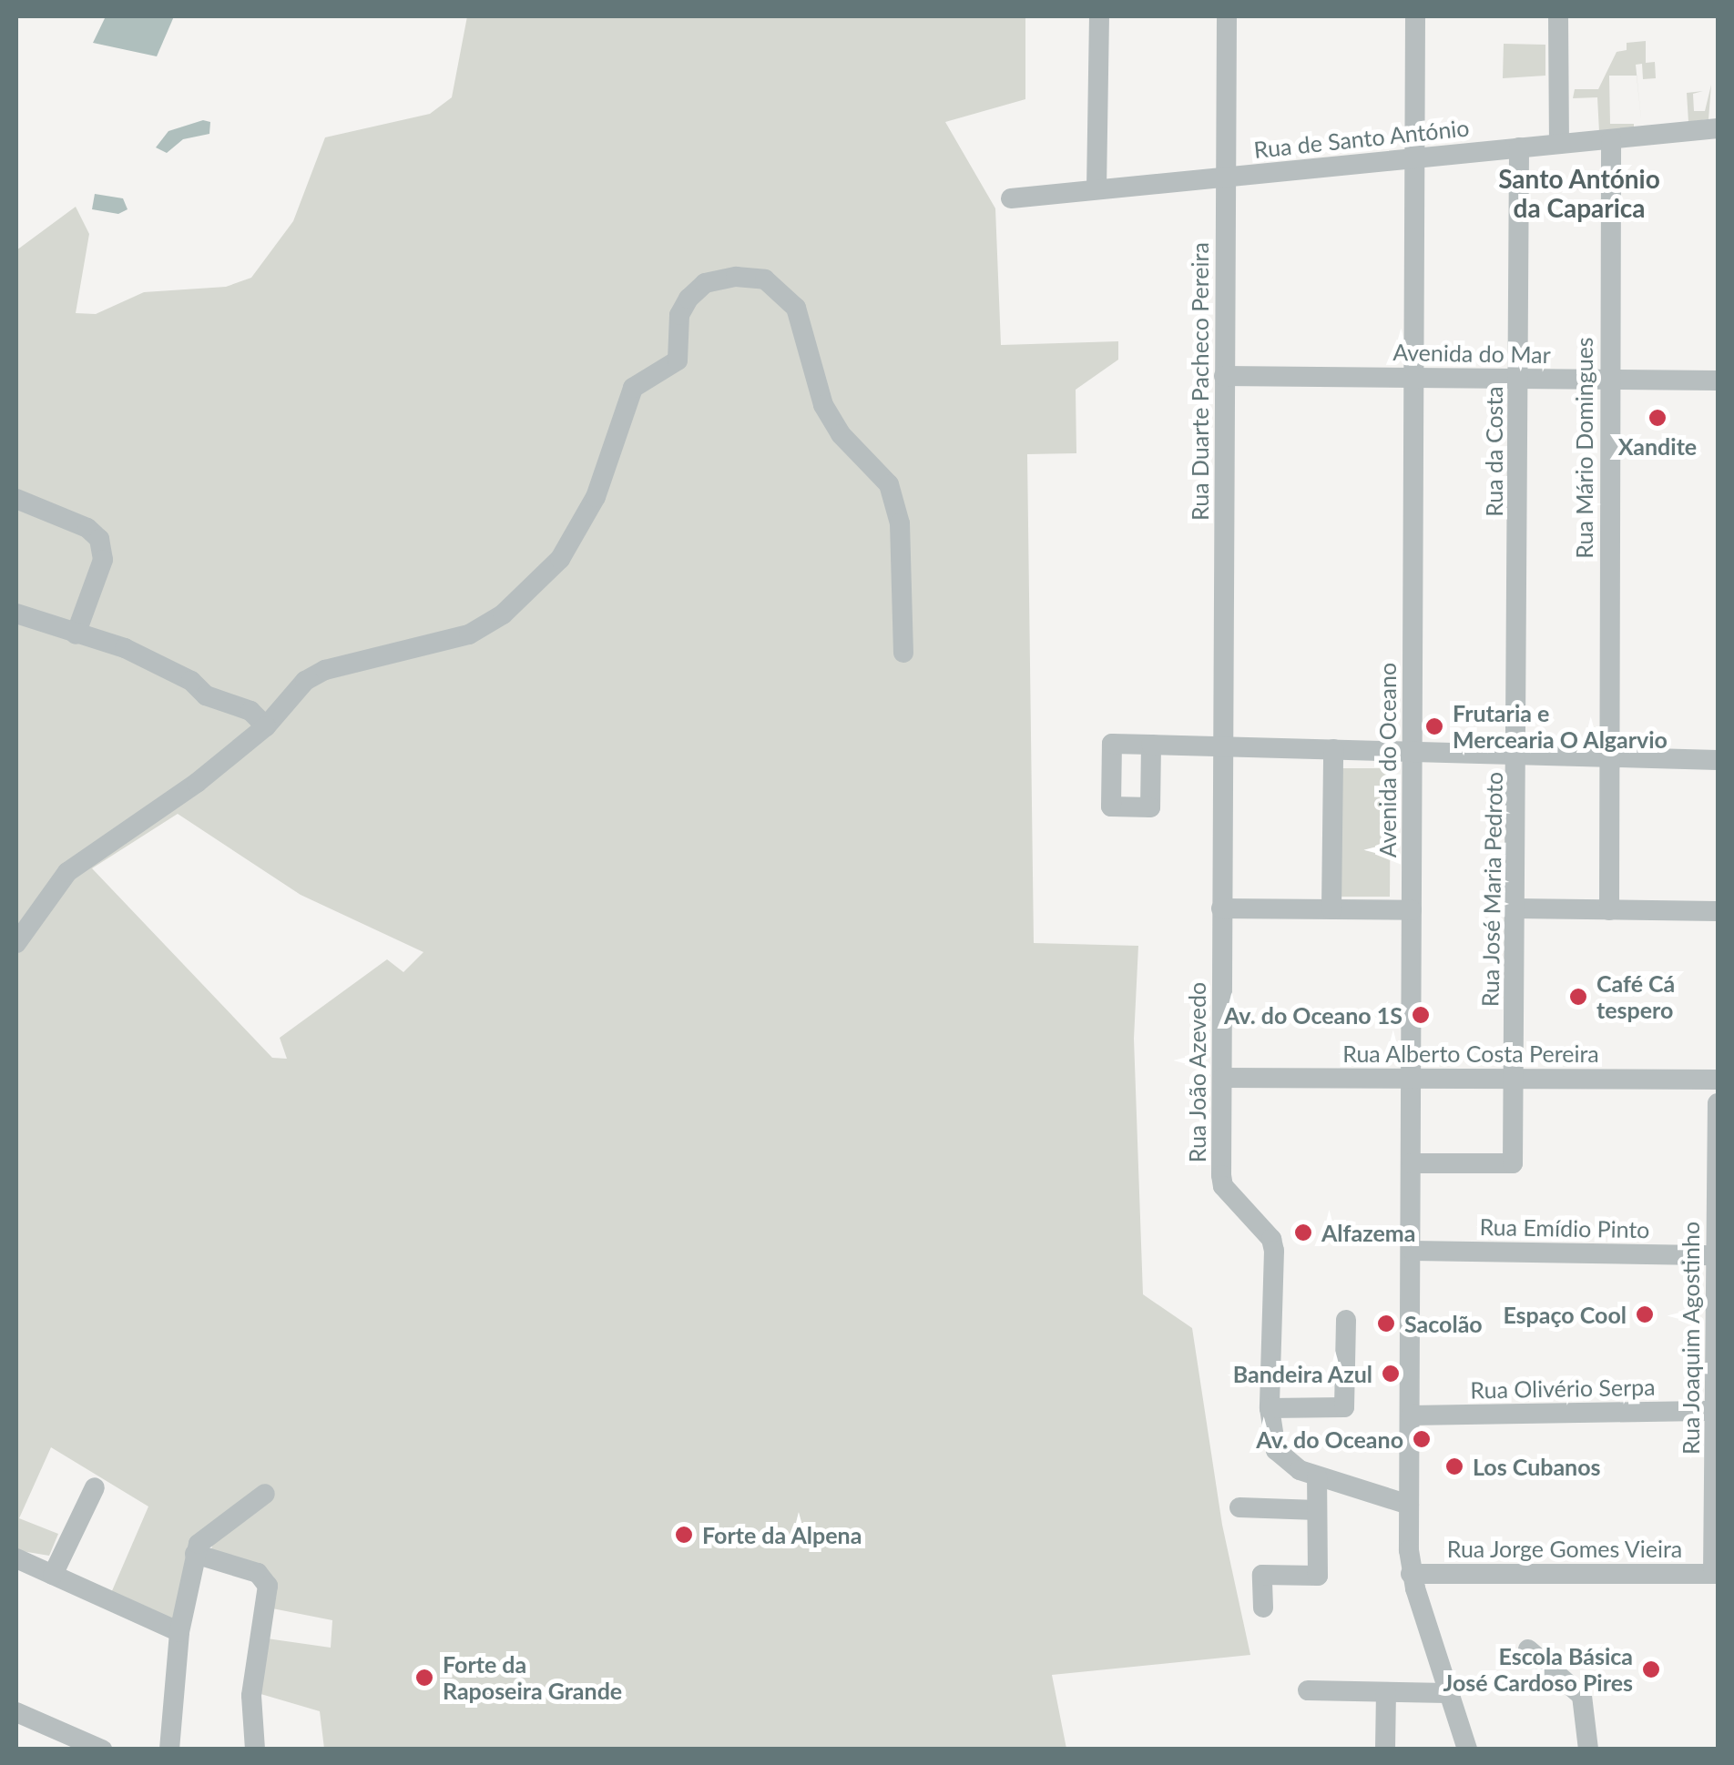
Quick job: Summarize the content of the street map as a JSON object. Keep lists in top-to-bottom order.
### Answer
{
  "streets": {
    "street": [
      "Rua de Santo António",
      "Avenida do Mar",
      "Rua Duarte Pacheco Pereira",
      "Rua Mário Domingues",
      "Rua da Costa",
      "Avenida do Oceano",
      "Rua José Maria Pedroto",
      "Rua Alberto Costa Pereira",
      "Rua João Azevedo",
      "Rua Emídio Pinto",
      "Rua Joaquim Agostinho",
      "Rua Olivério Serpa",
      "Rua Jorge Gomes Vieira"
    ]
  },
  "crossings": [
    ["Rua de Santo António", "Rua Duarte Pacheco Pereira"],
    ["Rua de Santo António", "Rua Mário Domingues"],
    ["Rua de Santo António", "Rua da Costa"],
    ["Rua de Santo António", "Avenida do Oceano"],
    ["Avenida do Mar", "Rua Duarte Pacheco Pereira"],
    ["Avenida do Mar", "Rua Mário Domingues"],
    ["Avenida do Mar", "Rua da Costa"],
    ["Avenida do Mar", "Avenida do Oceano"],
    ["Rua Duarte Pacheco Pereira", "Rua João Azevedo"],
    ["Rua da Costa", "Rua José Maria Pedroto"],
    ["Avenida do Oceano", "Rua José Maria Pedroto"],
    ["Avenida do Oceano", "Rua Alberto Costa Pereira"],
    ["Avenida do Oceano", "Rua João Azevedo"],
    ["Avenida do Oceano", "Rua Emídio Pinto"],
    ["Avenida do Oceano", "Rua Olivério Serpa"],
    ["Avenida do Oceano", "Rua Jorge Gomes Vieira"],
    ["Rua José Maria Pedroto", "Rua Alberto Costa Pereira"],
    ["Rua Alberto Costa Pereira", "Rua João Azevedo"],
    ["Rua Emídio Pinto", "Rua Joaquim Agostinho"],
    ["Rua Joaquim Agostinho", "Rua Olivério Serpa"],
    ["Rua Joaquim Agostinho", "Rua Jorge Gomes Vieira"]
  ],
  "districts": ["Santo António da Caparica"],
  "places": [
    "Xandite",
    "Frutaria e Mercearia O Algarvio",
    "Café Cá tespero",
    "Av. do Oceano 1S",
    "Alfazema",
    "Espaço Cool",
    "Sacolão",
    "Bandeira Azul",
    "Av. do Oceano",
    "Los Cubanos",
    "Forte da Alpena",
    "Escola Básica José Cardoso Pires",
    "Forte da Raposeira Grande"
  ]
}
